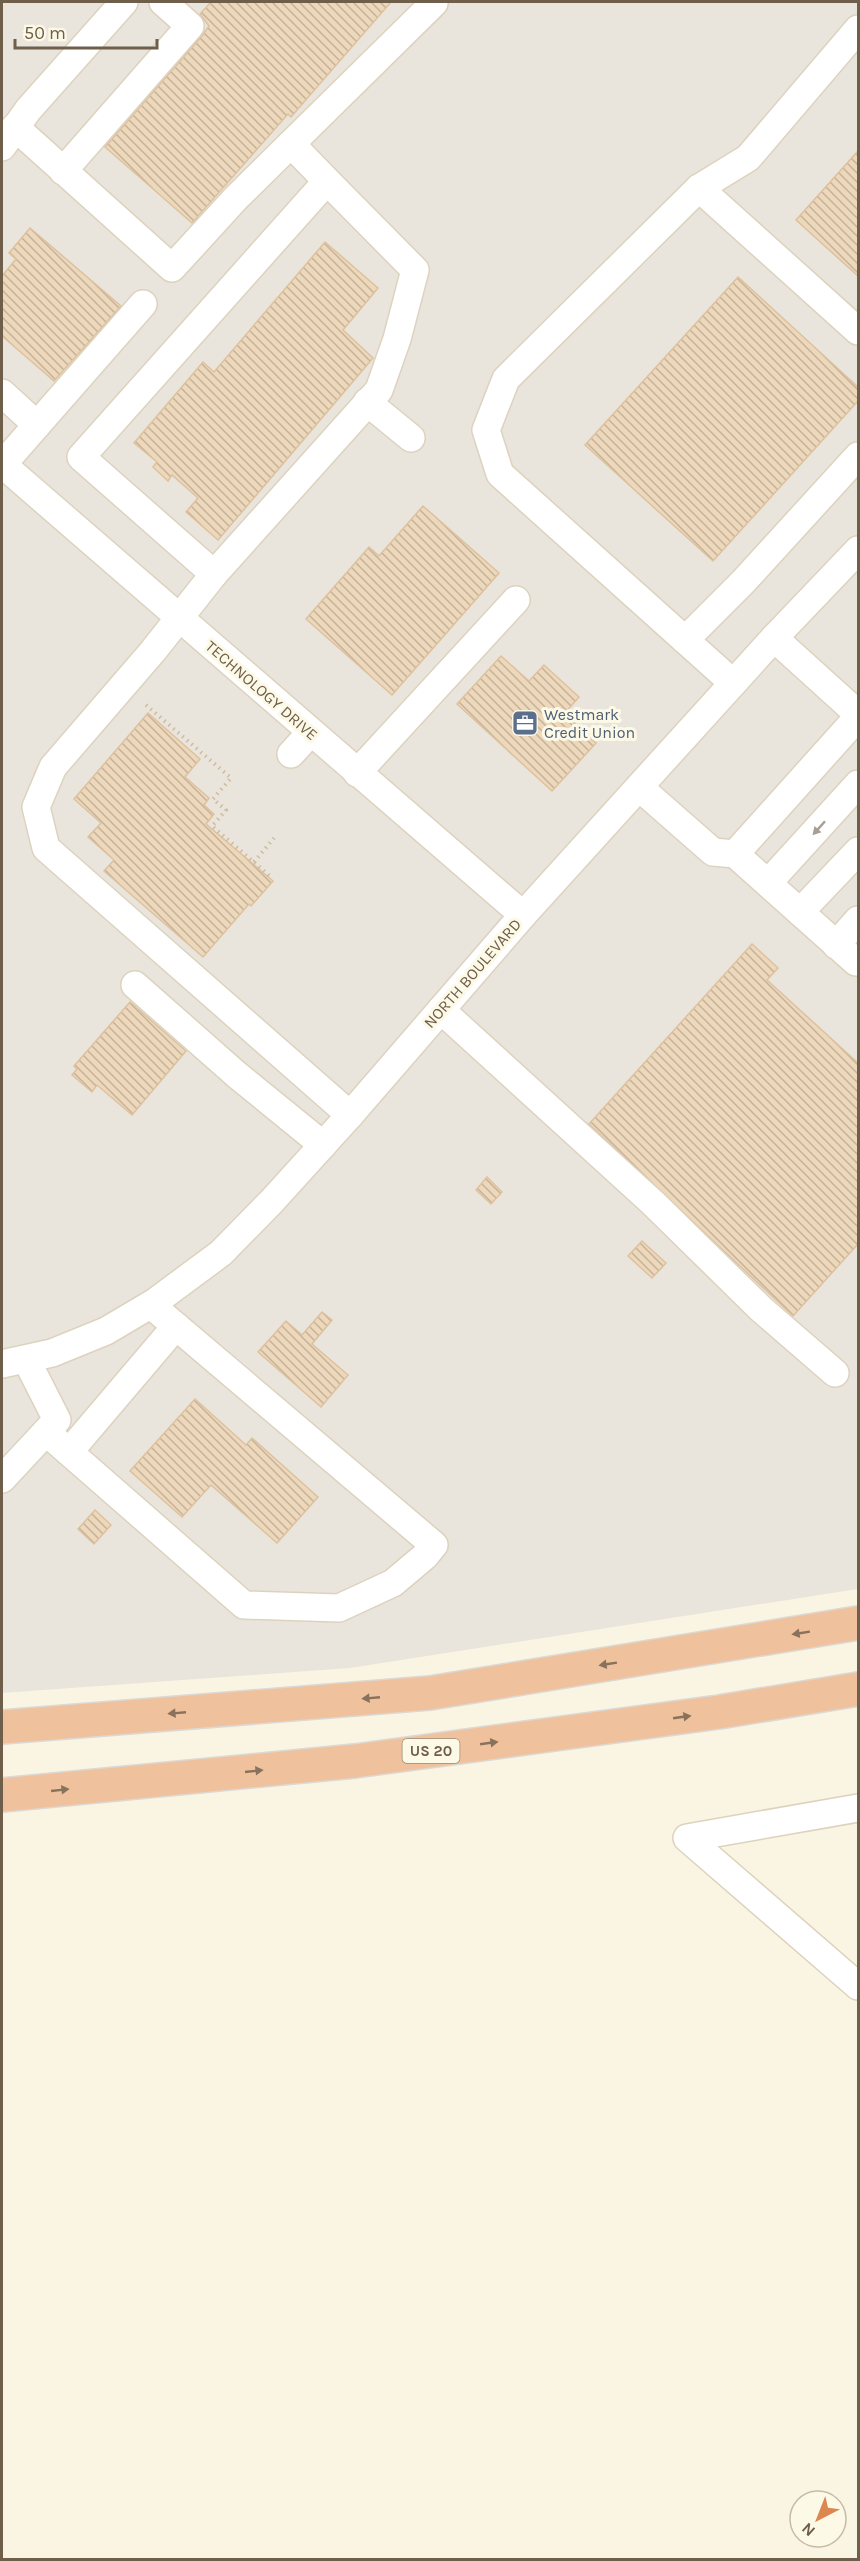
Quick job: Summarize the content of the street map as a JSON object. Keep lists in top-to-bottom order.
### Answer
{
  "streets": {
    "highway": ["US 20"],
    "street": ["TECHNOLOGY DRIVE", "NORTH BOULEVARD"]
  },
  "crossings": [
    ["TECHNOLOGY DRIVE", "NORTH BOULEVARD"]
  ],
  "places": {
    "office": ["Westmark Credit Union"]
  },
  "scale_bar": "50 m",
  "north": "bottom left"
}
